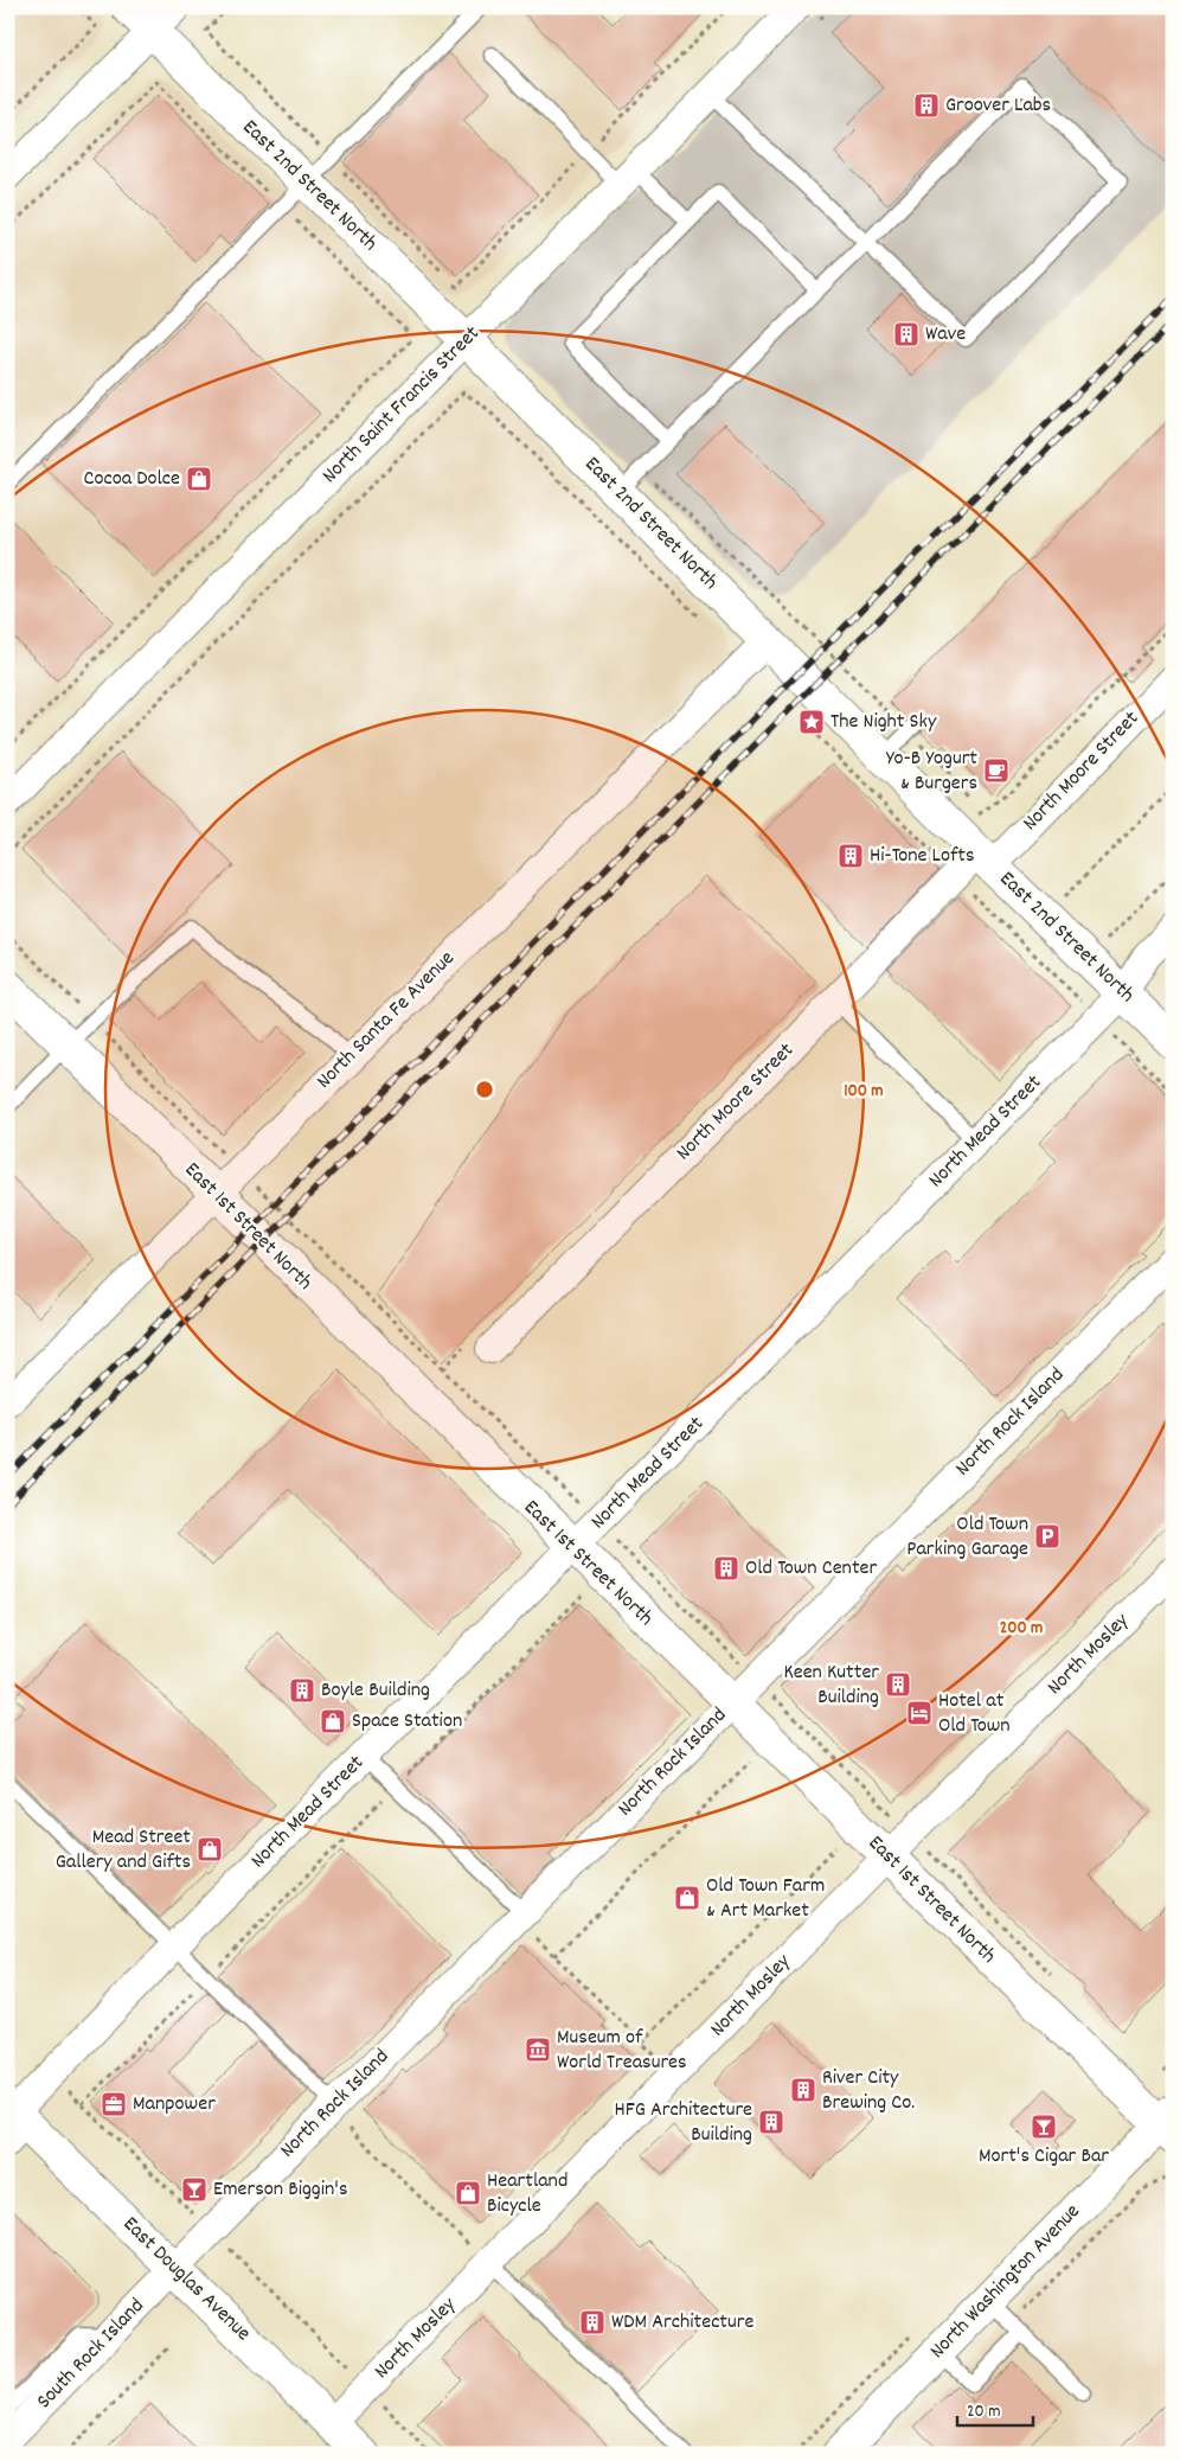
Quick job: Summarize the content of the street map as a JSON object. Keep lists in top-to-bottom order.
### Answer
{
  "streets": {
    "street": [
      "East 2nd Street North",
      "North Saint Francis Street",
      "North Moore Street",
      "North Santa Fe Avenue",
      "North Mead Street",
      "East 1st Street North",
      "North Rock Island",
      "North Mosley",
      "East Douglas Avenue",
      "North Washington Avenue",
      "South Rock Island"
    ]
  },
  "crossings": [
    ["East 2nd Street North", "North Saint Francis Street"],
    ["East 2nd Street North", "North Moore Street"],
    ["East 2nd Street North", "North Santa Fe Avenue"],
    ["East 2nd Street North", "North Mead Street"],
    ["North Santa Fe Avenue", "East 1st Street North"],
    ["North Mead Street", "East 1st Street North"],
    ["North Mead Street", "East Douglas Avenue"],
    ["East 1st Street North", "North Rock Island"],
    ["East 1st Street North", "North Mosley"],
    ["East 1st Street North", "North Washington Avenue"],
    ["North Rock Island", "East Douglas Avenue"],
    ["North Rock Island", "South Rock Island"],
    ["North Mosley", "East Douglas Avenue"],
    ["East Douglas Avenue", "South Rock Island"]
  ],
  "places": {
    "building": [
      "Groover Labs",
      "Wave",
      "Hi-Tone Lofts",
      "Old Town Center",
      "Keen Kutter Building",
      "Boyle Building",
      "River City Brewing Co.",
      "HFG Architecture Building",
      "WDM Architecture"
    ],
    "shop": [
      "Cocoa Dolce",
      "Space Station",
      "Mead Street Gallery and Gifts",
      "Old Town Farm & Art Market",
      "Heartland Bicycle"
    ],
    "place": ["The Night Sky"],
    "cafe": ["Yo-B Yogurt & Burgers"],
    "parking": ["Old Town Parking Garage"],
    "hotel": ["Hotel at Old Town"],
    "museum": ["Museum of World Treasures"],
    "office": ["Manpower"],
    "bar": ["Mort's Cigar Bar", "Emerson Biggin's"]
  },
  "scale_bar": "20 m",
  "rings": ["100 m", "200 m"]
}
